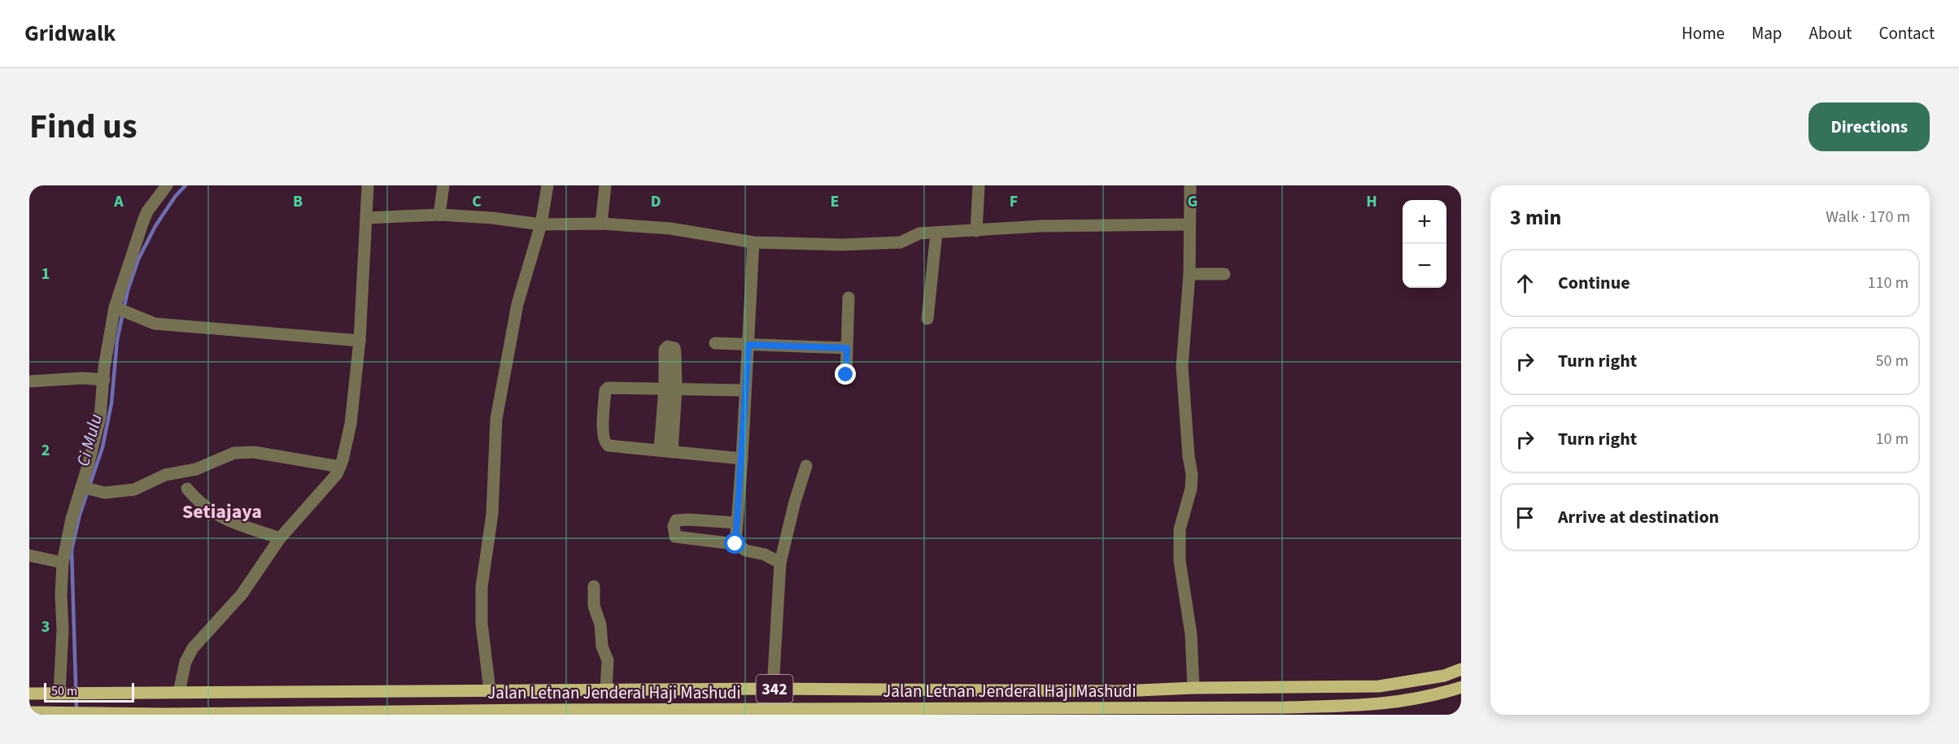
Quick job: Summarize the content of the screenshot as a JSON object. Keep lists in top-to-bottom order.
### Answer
{
  "streets": {
    "main road": ["342", "Jalan Letnan Jenderal Haji Mashudi"]
  },
  "districts": ["Setiajaya"],
  "water": ["Ci Mulu"],
  "scale_bar": "50 m",
  "page": {
    "header": "Gridwalk",
    "nav": [
      "Home",
      "Map",
      "About",
      "Contact"
    ],
    "title": "Find us",
    "buttons": "Directions",
    "heading": ["3 min", "Walk · 170 m"],
    "map_buttons": ["+", "−"],
    "list": [
      ["Continue", "110 m"],
      ["Turn right", "50 m"],
      ["Turn right", "10 m"],
      "Arrive at destination"
    ],
    "scale": "50 m"
  },
  "grid": {
    "columns": [
      "A",
      "B",
      "C",
      "D",
      "E",
      "F",
      "G",
      "H"
    ],
    "rows": ["1", "2", "3"]
  }
}
